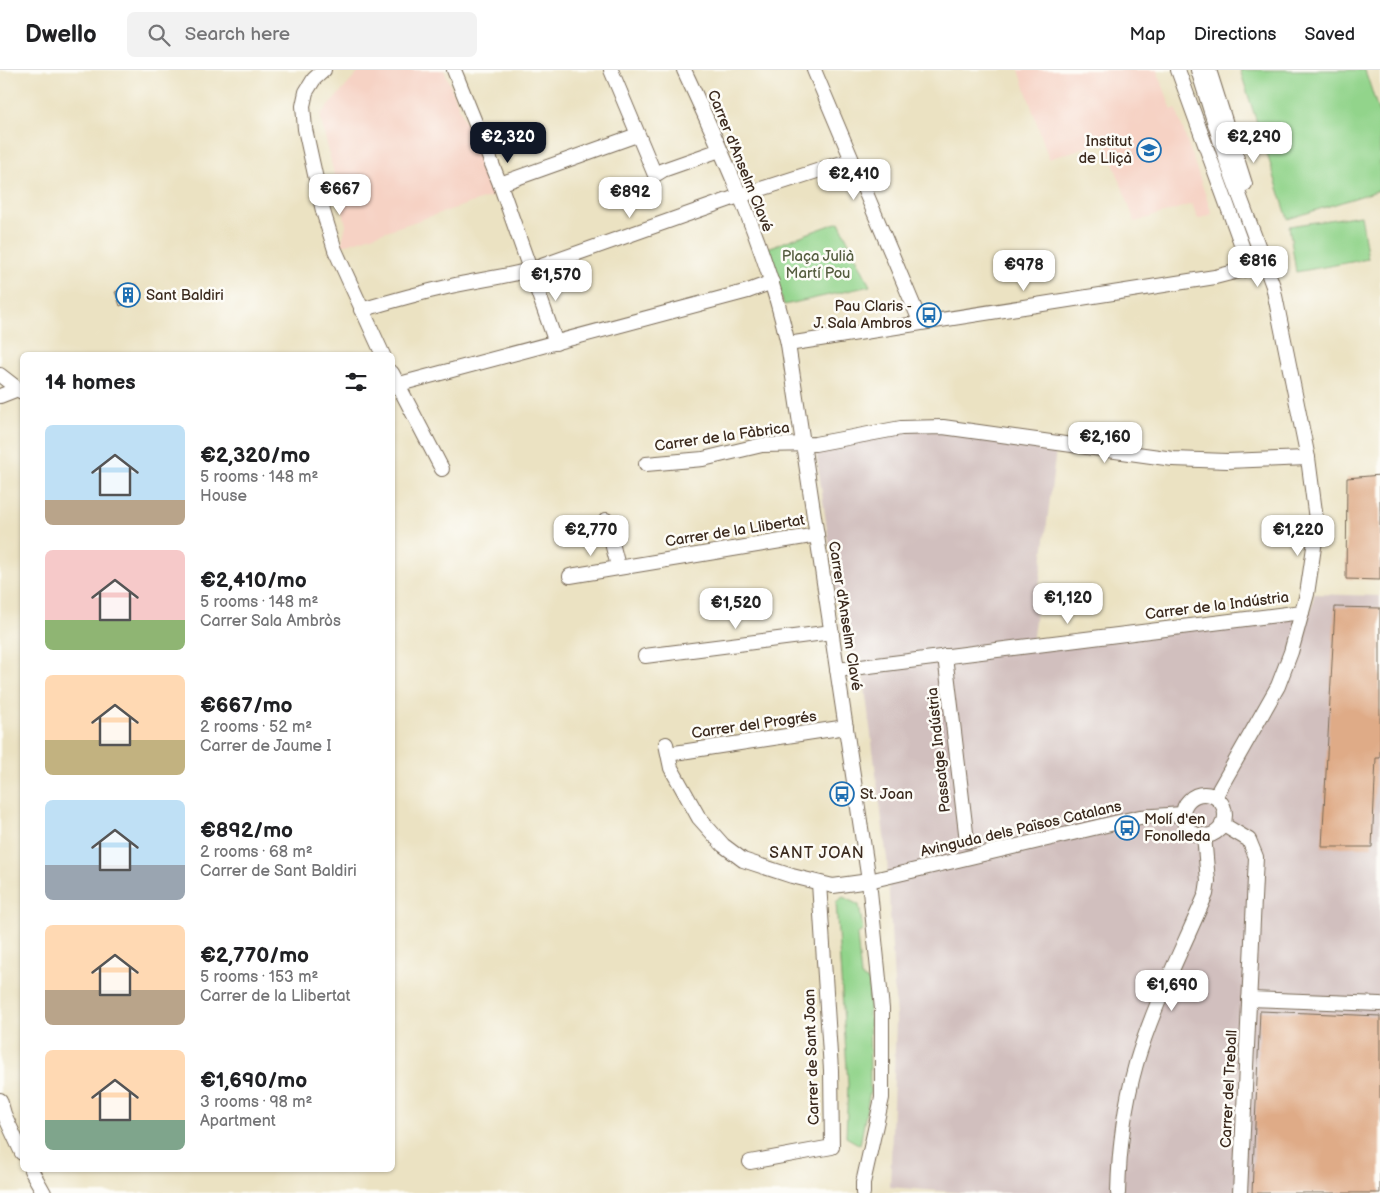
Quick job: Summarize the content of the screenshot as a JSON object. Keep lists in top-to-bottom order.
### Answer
{
  "streets": {
    "street": [
      "Carrer d'Anselm Clavé",
      "Carrer de la Fàbrica",
      "Carrer de la Llibertat",
      "Carrer de la Indústria",
      "Carrer del Progrés",
      "Passatge Indústria",
      "Avinguda dels Països Catalans",
      "Carrer de Sant Joan",
      "Carrer del Treball"
    ]
  },
  "crossings": [
    ["Carrer d'Anselm Clavé", "Carrer de la Fàbrica"],
    ["Carrer d'Anselm Clavé", "Carrer de la Llibertat"],
    ["Carrer d'Anselm Clavé", "Carrer de la Indústria"],
    ["Carrer d'Anselm Clavé", "Carrer del Progrés"],
    ["Carrer d'Anselm Clavé", "Avinguda dels Països Catalans"],
    ["Carrer de la Indústria", "Passatge Indústria"],
    ["Carrer del Progrés", "Avinguda dels Països Catalans"],
    ["Avinguda dels Països Catalans", "Carrer de Sant Joan"],
    ["Avinguda dels Països Catalans", "Carrer del Treball"]
  ],
  "districts": ["SANT JOAN"],
  "parks": ["Plaça Julià Martí Pou"],
  "places": {
    "school or university": ["Institut de Lliçà"],
    "building": ["Sant Baldiri"],
    "bus stop": ["Pau Claris - J. Sala Ambros", "St. Joan", "Molí d'en Fonolleda"]
  },
  "page": {
    "header": "Dwello",
    "search": "Search here",
    "nav": ["Map", "Directions", "Saved"],
    "price": [
      "€2,320",
      "€2,290",
      "€2,410",
      "€667",
      "€892",
      "€816",
      "€978",
      "€1,570",
      "€2,160",
      "€2,770",
      "€1,220",
      "€1,120",
      "€1,520",
      "€1,690"
    ],
    "heading": "14 homes",
    "list": [
      {
        "name": "€2,320/mo",
        "note": "5 rooms · 148 m² · House"
      },
      {
        "name": "€2,410/mo",
        "note": "5 rooms · 148 m² · Carrer Sala Ambròs"
      },
      {
        "name": "€667/mo",
        "note": "2 rooms · 52 m² · Carrer de Jaume I"
      },
      {
        "name": "€892/mo",
        "note": "2 rooms · 68 m² · Carrer de Sant Baldiri"
      },
      {
        "name": "€2,770/mo",
        "note": "5 rooms · 153 m² · Carrer de la Llibertat"
      },
      {
        "name": "€1,690/mo",
        "note": "3 rooms · 98 m² · Apartment"
      }
    ]
  }
}
